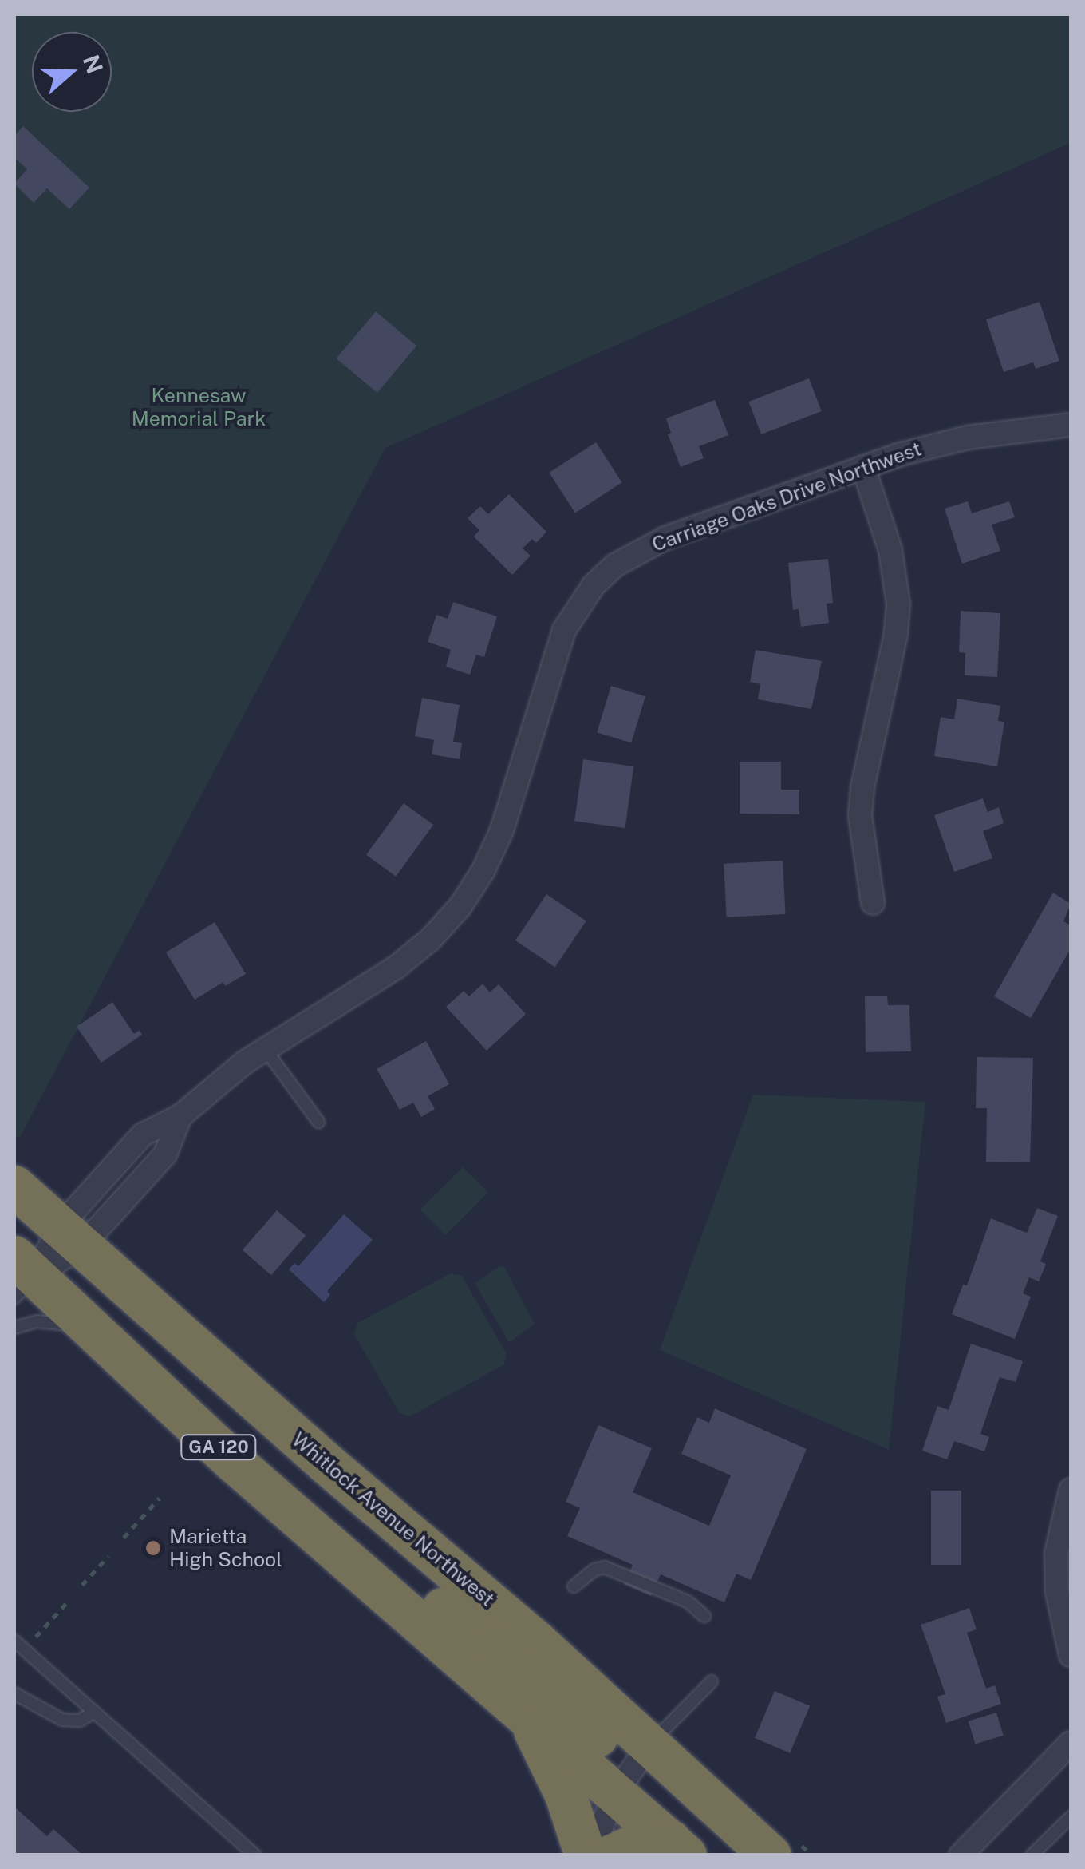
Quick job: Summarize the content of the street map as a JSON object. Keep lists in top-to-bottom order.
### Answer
{
  "streets": {
    "highway": ["GA 120", "Whitlock Avenue Northwest"],
    "street": ["Carriage Oaks Drive Northwest"]
  },
  "crossings": [
    ["Carriage Oaks Drive Northwest", "Whitlock Avenue Northwest"]
  ],
  "parks": ["Kennesaw Memorial Park"],
  "places": ["Marietta High School"],
  "north": "right"
}
